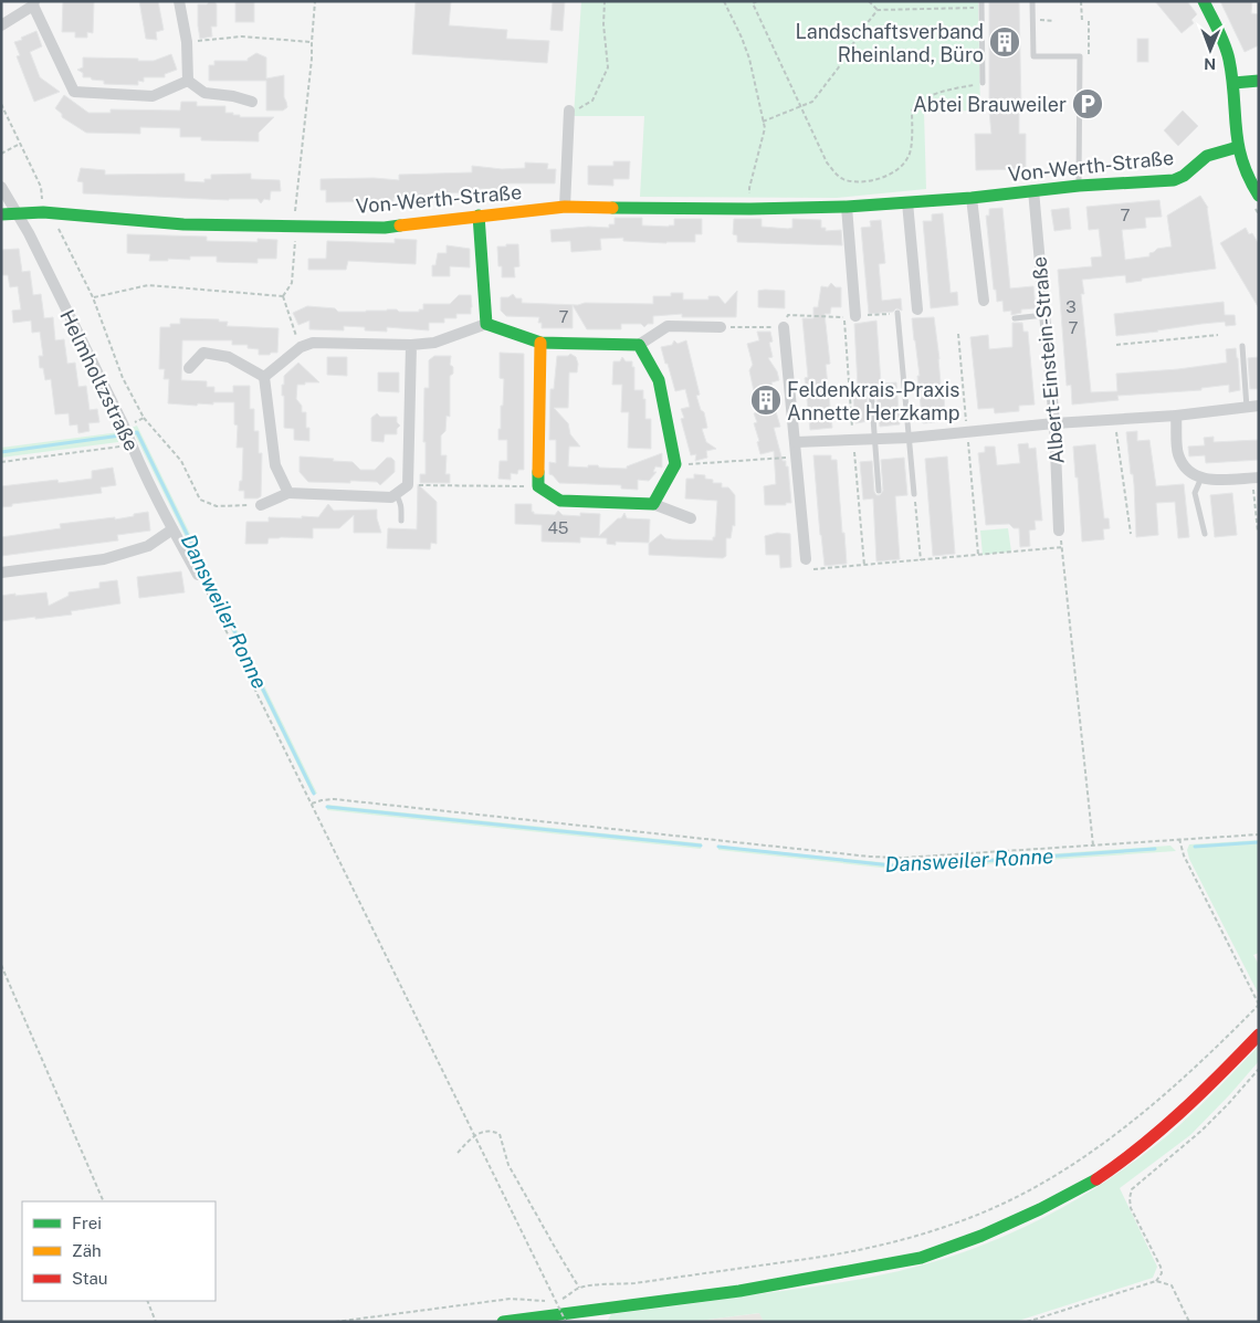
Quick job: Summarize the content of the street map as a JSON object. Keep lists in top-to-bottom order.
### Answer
{
  "streets": {
    "street": ["Von-Werth-Straße", "Albert-Einstein-Straße", "Helmholtzstraße"]
  },
  "crossings": [
    ["Von-Werth-Straße", "Albert-Einstein-Straße"],
    ["Von-Werth-Straße", "Helmholtzstraße"]
  ],
  "water": ["Dansweiler Ronne"],
  "places": {
    "building": ["Landschaftsverband Rheinland, Büro", "Feldenkrais-Praxis Annette Herzkamp"],
    "parking": ["Abtei Brauweiler"]
  },
  "house_numbers": [
    "7",
    "3",
    "7",
    "7",
    "45"
  ],
  "legend": ["Frei", "Zäh", "Stau"],
  "north": "bottom"
}
